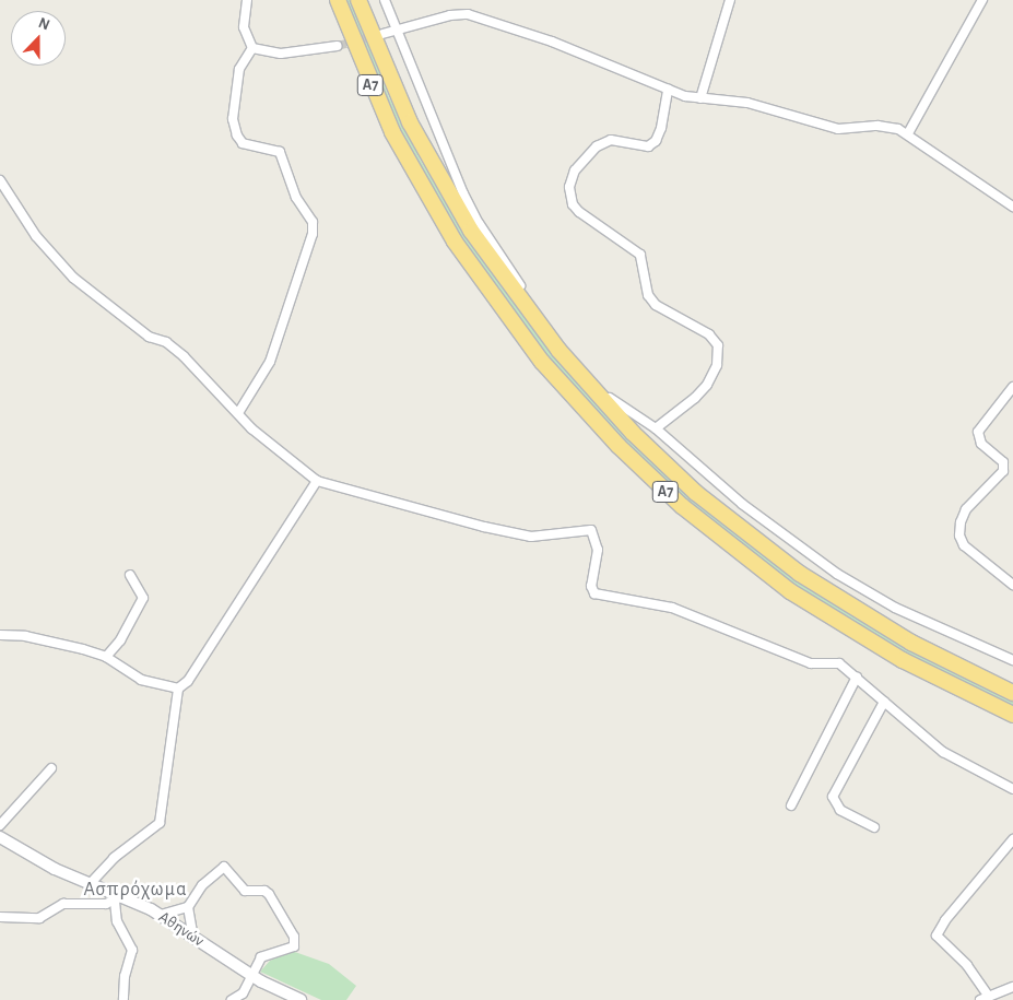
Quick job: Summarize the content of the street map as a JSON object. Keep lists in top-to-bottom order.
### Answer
{
  "streets": {
    "highway": ["Α7"],
    "main road": ["Αθηνών"]
  },
  "districts": ["Ασπρόχωμα"],
  "north": "top"
}
